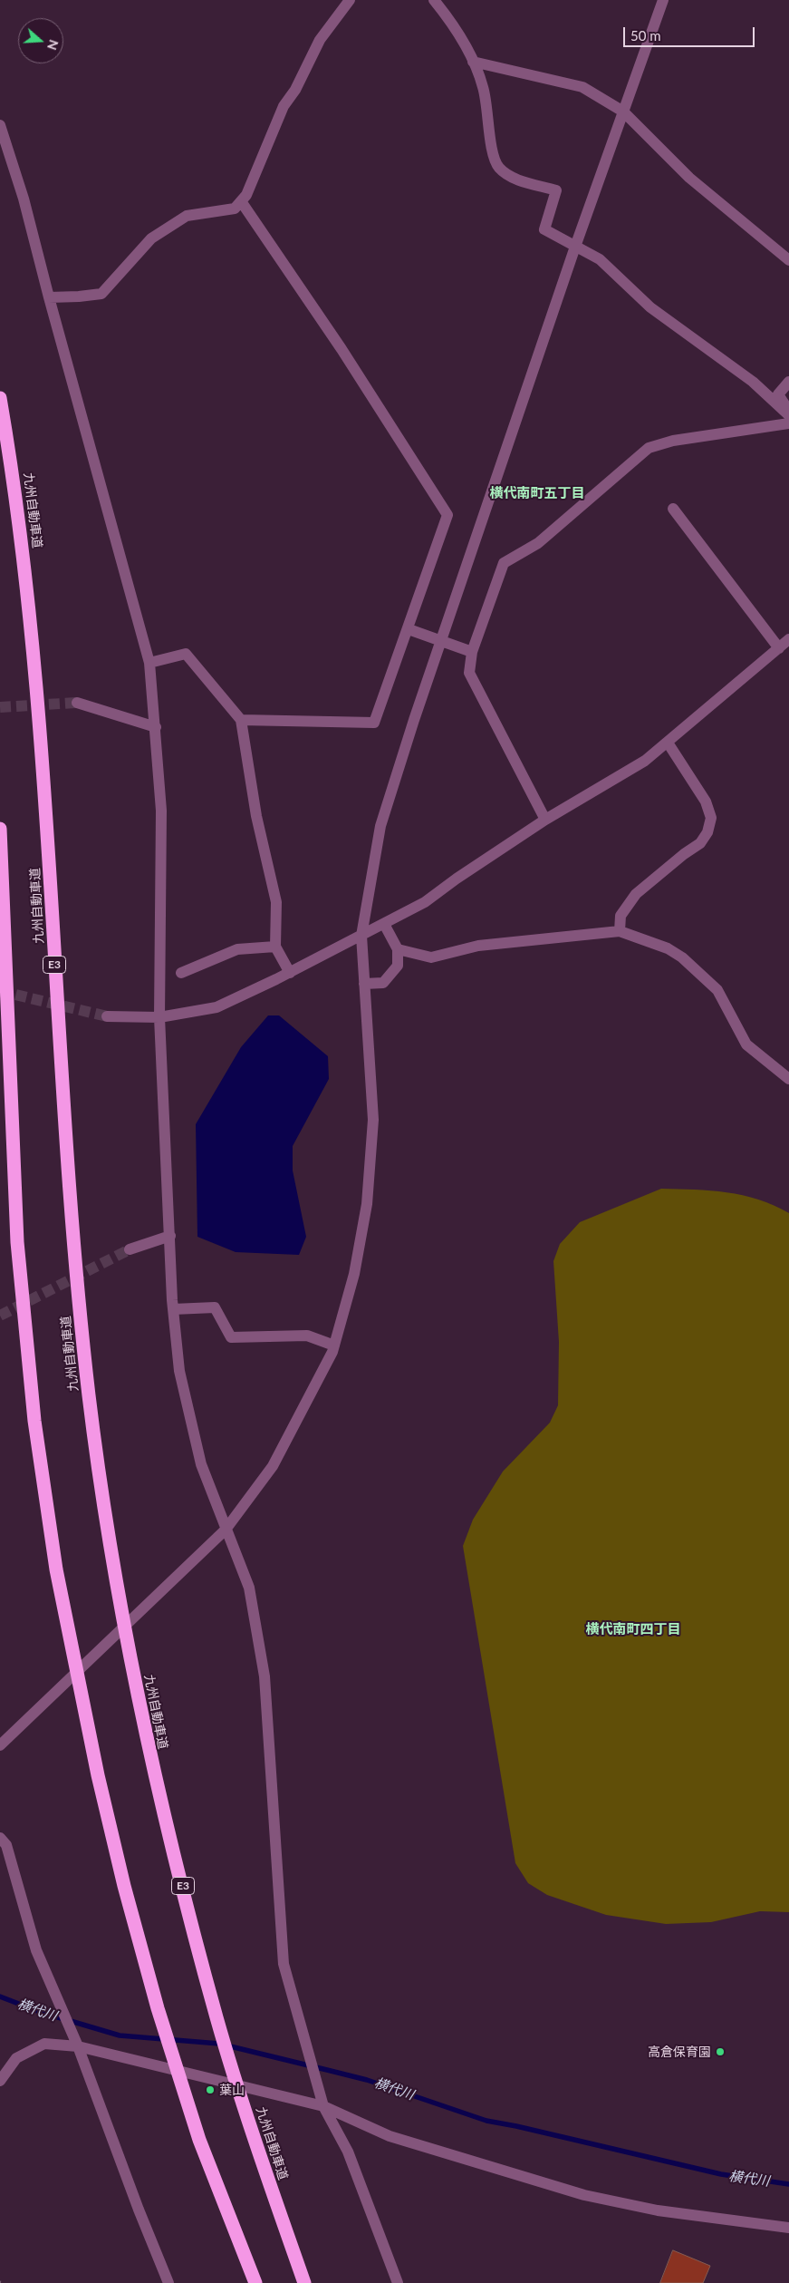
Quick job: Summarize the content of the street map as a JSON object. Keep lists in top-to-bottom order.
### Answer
{
  "streets": {
    "highway": ["九州自動車道", "E3"]
  },
  "districts": ["横代南町五丁目", "横代南町四丁目"],
  "water": ["横代川"],
  "places": ["高倉保育園", "葉山"],
  "scale_bar": "50 m",
  "north": "right"
}
